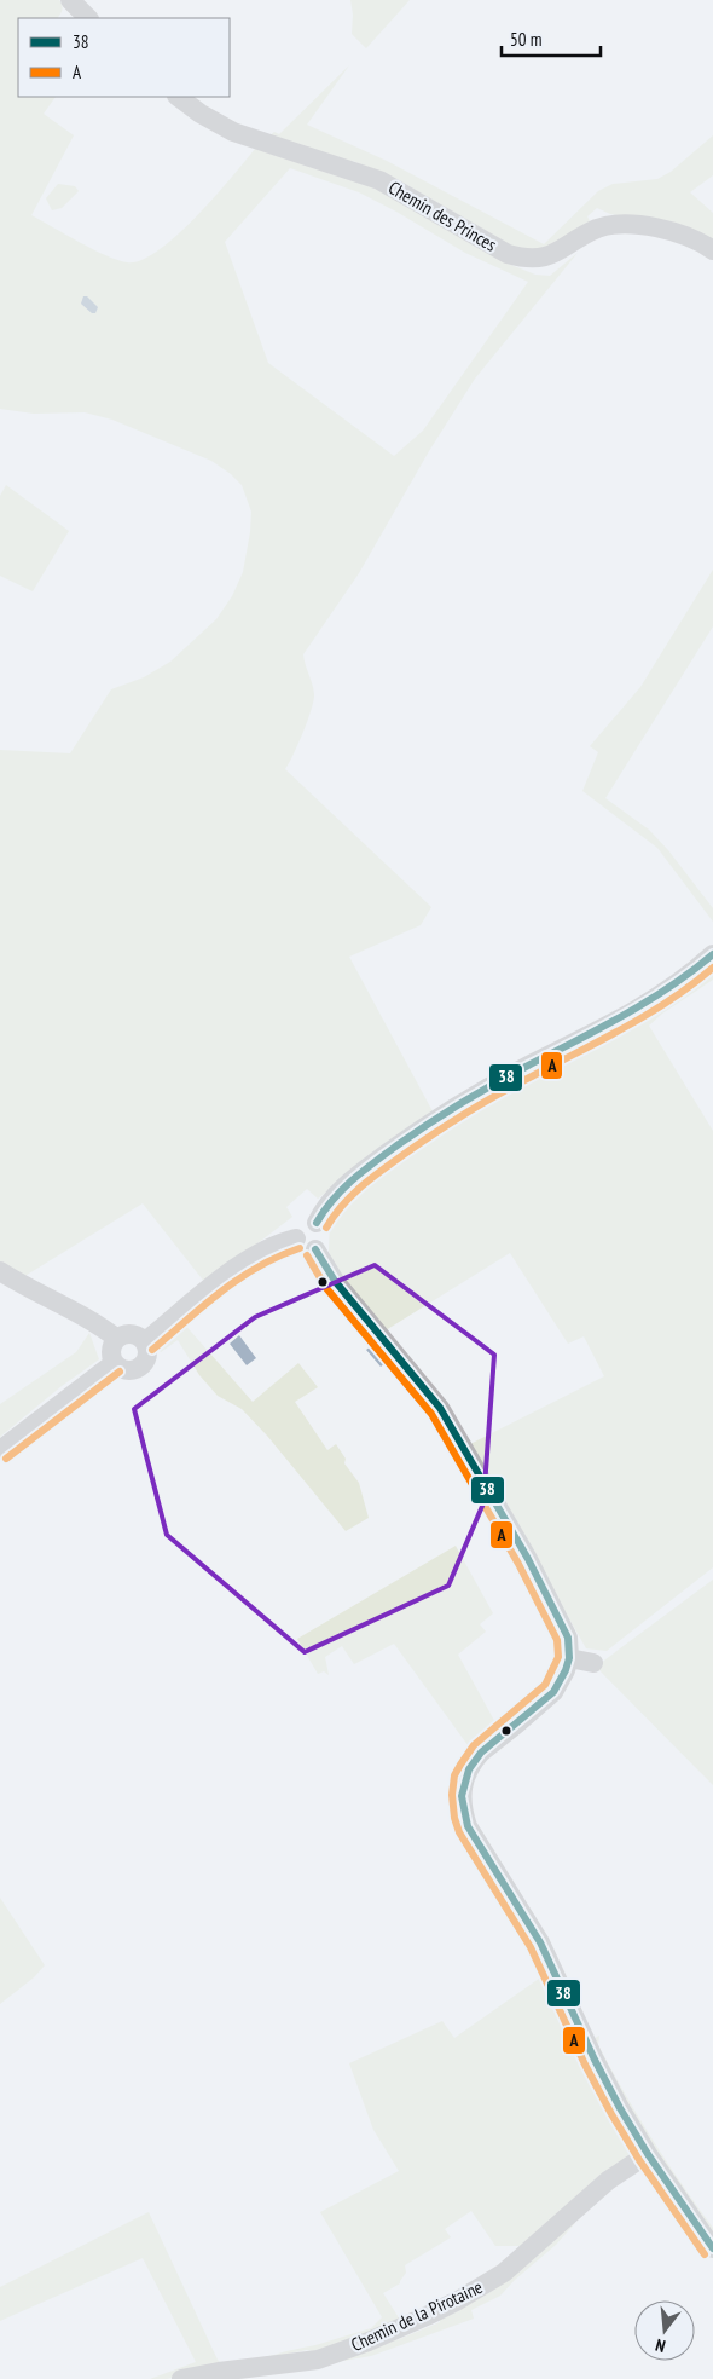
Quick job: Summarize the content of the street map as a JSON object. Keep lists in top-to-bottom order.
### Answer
{
  "streets": {
    "street": ["Chemin des Princes", "Chemin de la Pirotaine"]
  },
  "lines": ["transit line 38", "transit line A"],
  "legend": ["38", "A"],
  "scale_bar": "50 m",
  "north": "bottom"
}
